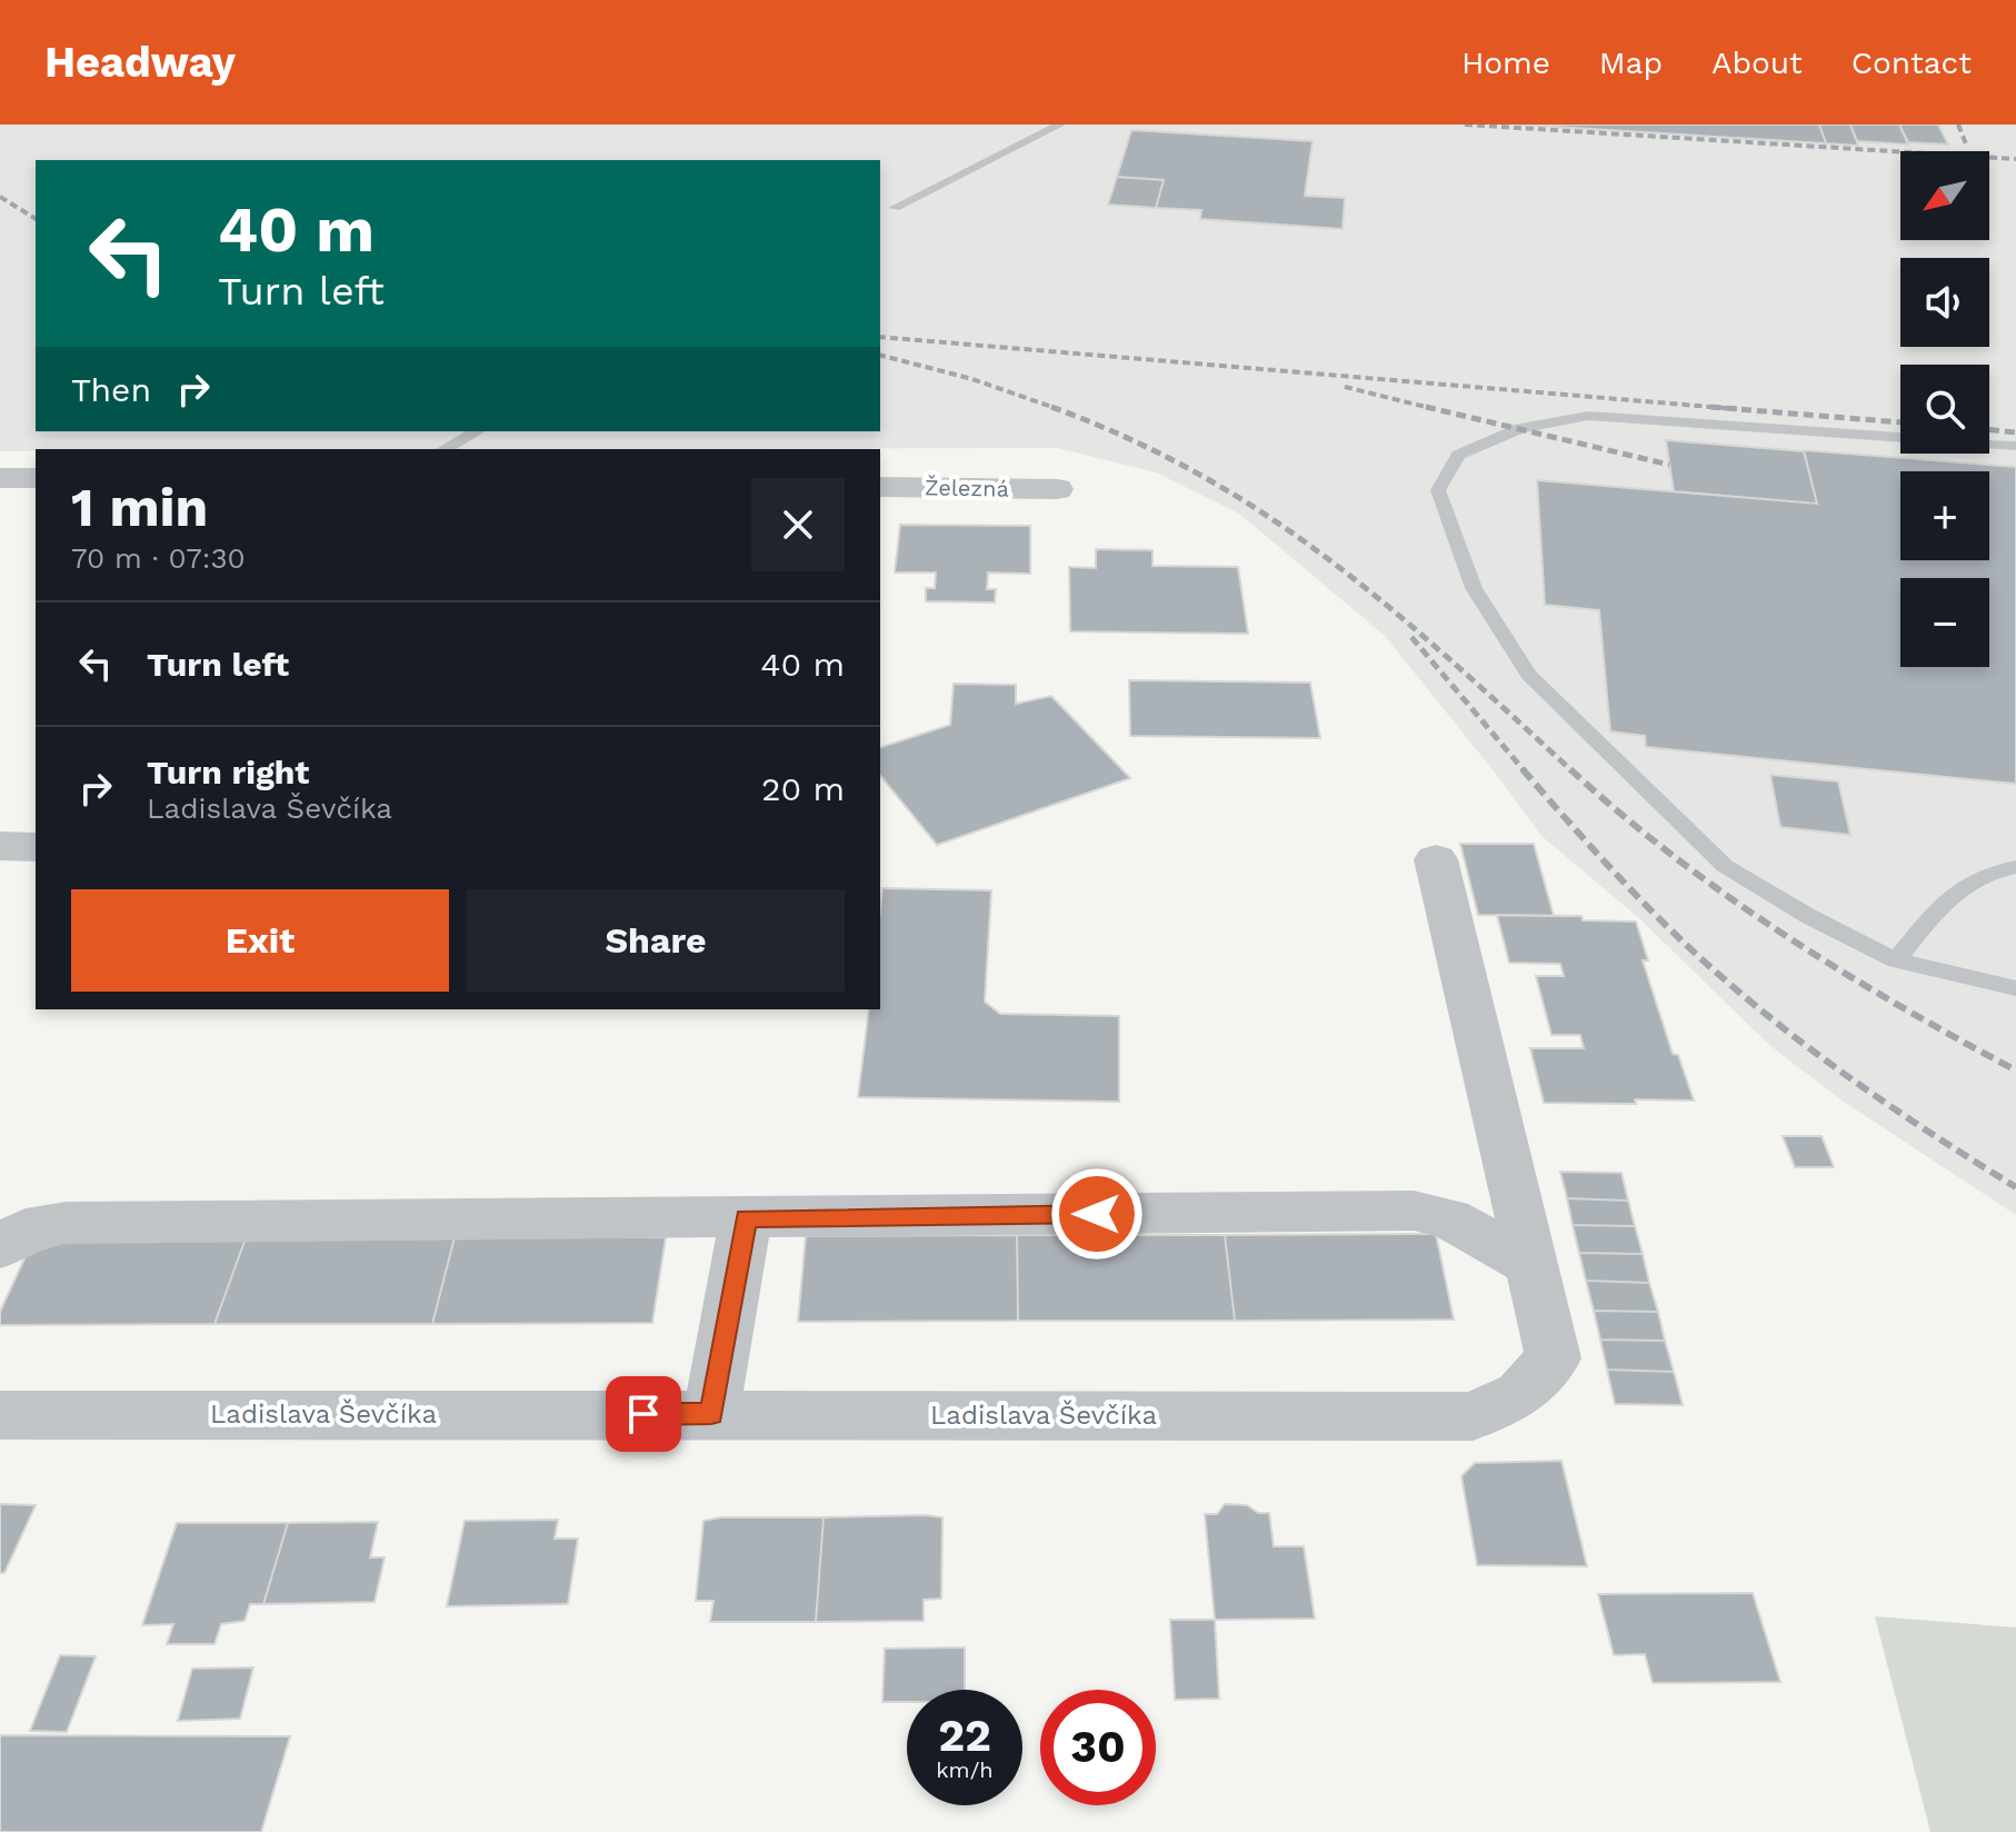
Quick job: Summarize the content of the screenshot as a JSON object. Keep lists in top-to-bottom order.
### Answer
{
  "streets": {
    "street": ["Železná", "Ladislava Ševčíka"]
  },
  "north": "bottom left",
  "page": {
    "header": "Headway",
    "nav": [
      "Home",
      "Map",
      "About",
      "Contact"
    ],
    "map_buttons": ["+", "−"],
    "turn": ["40 m", "Turn left"],
    "then": "Then",
    "heading": ["1 min", "70 m · 07:30"],
    "list": [
      {
        "name": "Turn left",
        "value": "40 m"
      },
      {
        "name": "Turn right",
        "note": "Ladislava Ševčíka",
        "value": "20 m"
      }
    ],
    "buttons": ["Exit", "Share"],
    "speed": "22 km/h",
    "limit": "30"
  }
}
